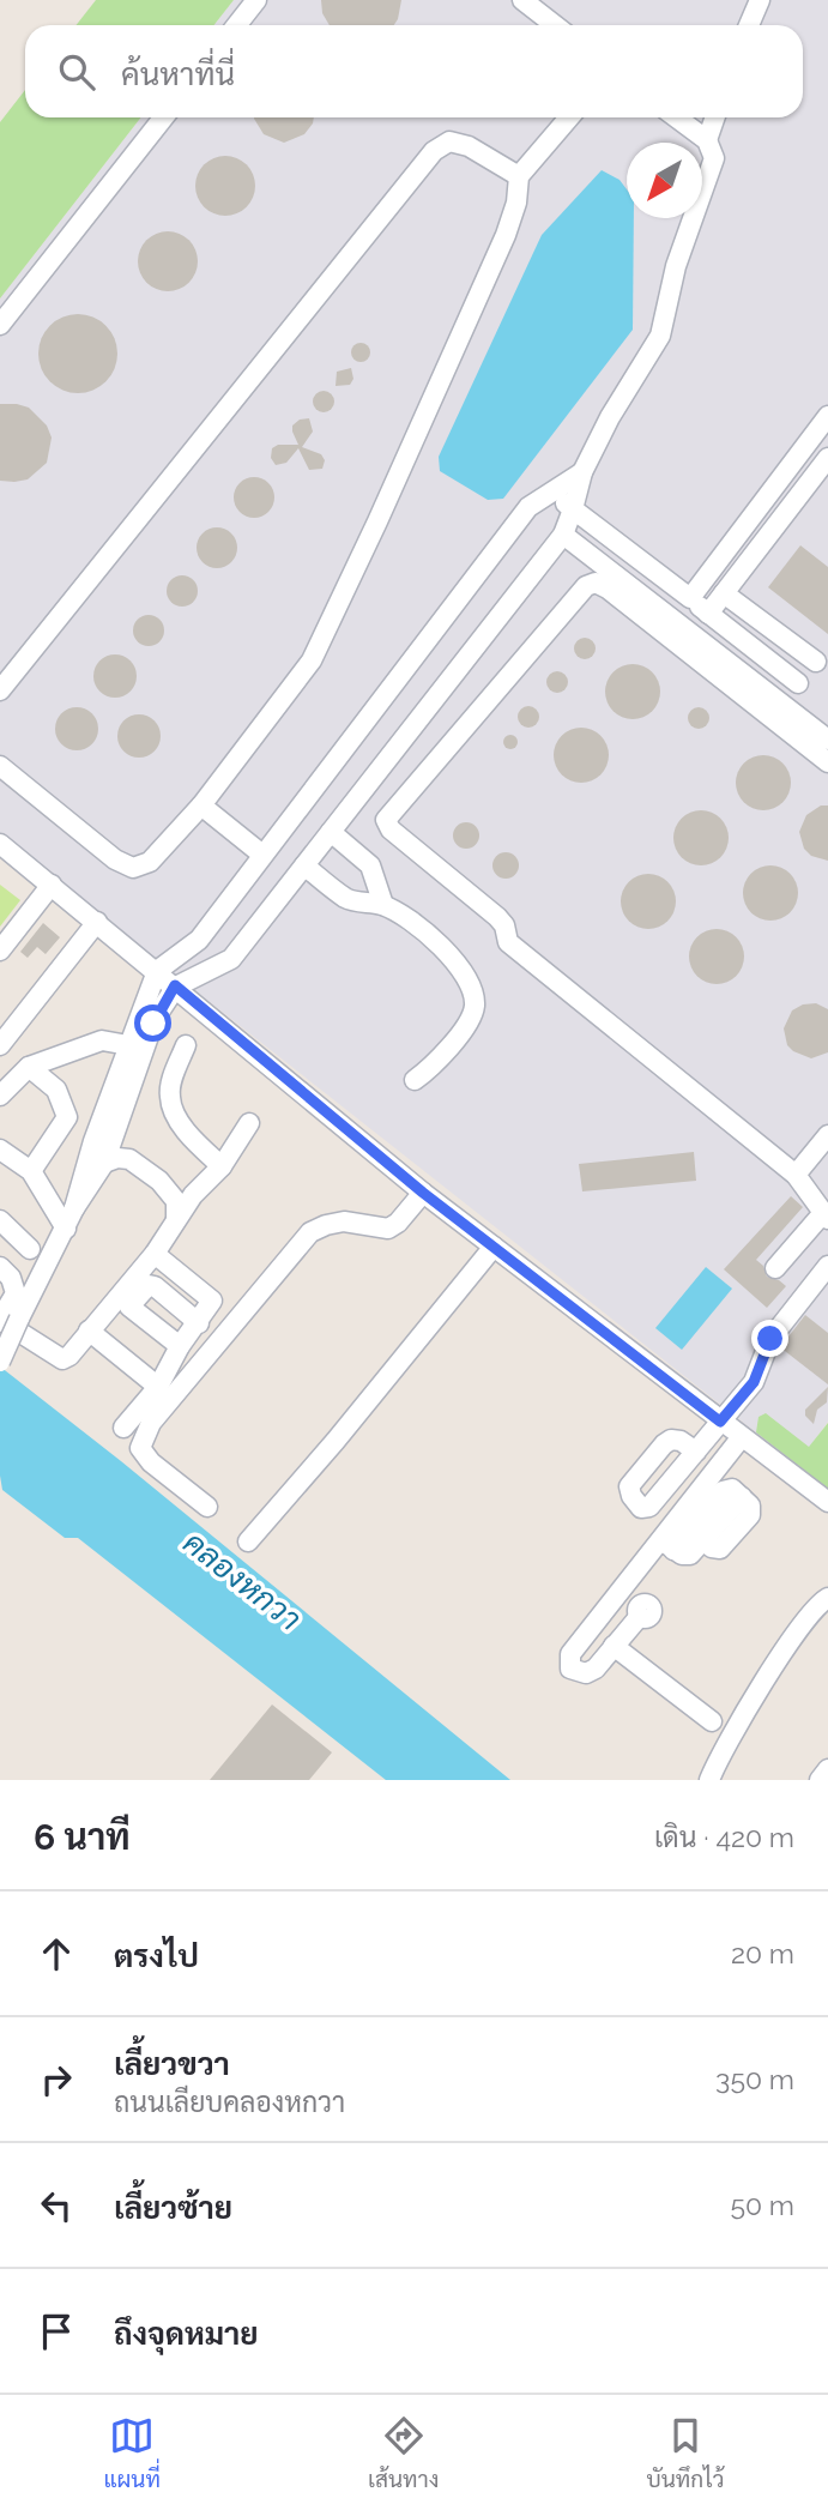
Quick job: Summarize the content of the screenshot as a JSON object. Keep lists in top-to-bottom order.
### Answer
{
  "water": ["คลองหกวา"],
  "north": "bottom left",
  "page": {
    "search": "ค้นหาที่นี่",
    "heading": ["6 นาที", "เดิน · 420 m"],
    "list": [
      ["ตรงไป", "20 m"],
      ["เลี้ยวขวา", "ถนนเลียบคลองหกวา", "350 m"],
      ["เลี้ยวซ้าย", "50 m"],
      "ถึงจุดหมาย"
    ],
    "nav": ["แผนที่", "เส้นทาง", "บันทึกไว้"]
  }
}
